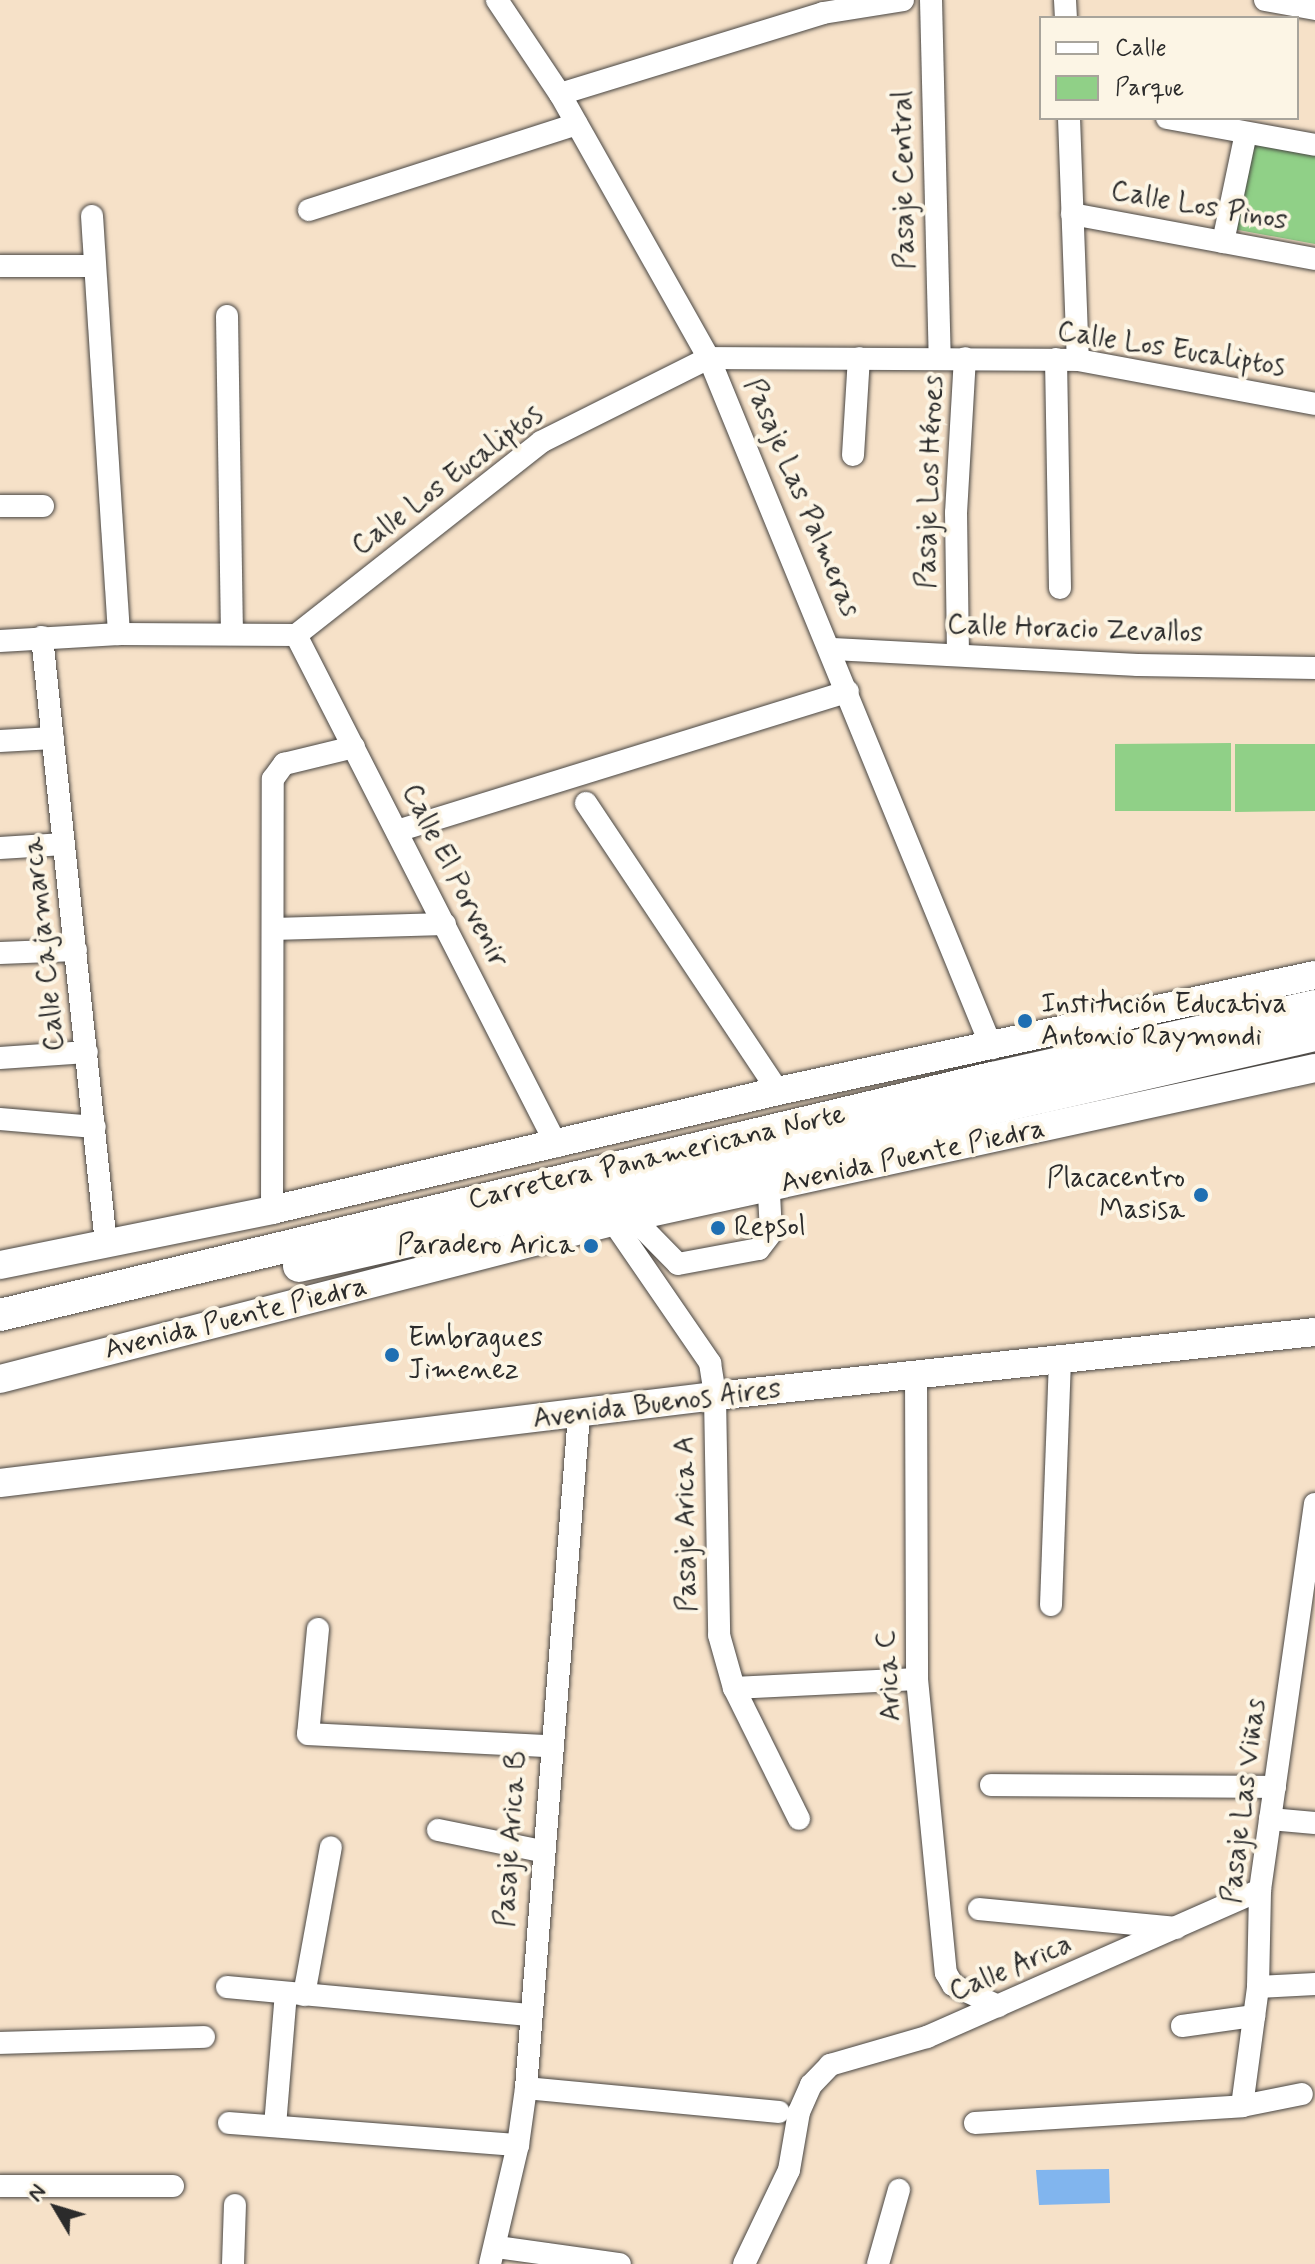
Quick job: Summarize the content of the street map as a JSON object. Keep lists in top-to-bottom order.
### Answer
{
  "streets": {
    "highway": ["Carretera Panamericana Norte"],
    "main road": ["Avenida Puente Piedra", "Avenida Buenos Aires"],
    "street": [
      "Pasaje Central",
      "Calle Los Pinos",
      "Calle Los Eucaliptos",
      "Pasaje Los Héroes",
      "Pasaje Las Palmeras",
      "Calle Horacio Zevallos",
      "Calle El Porvenir",
      "Calle Cajamarca",
      "Pasaje Arica A",
      "Arica C",
      "Pasaje Las Viñas",
      "Pasaje Arica B",
      "Calle Arica"
    ]
  },
  "crossings": [
    ["Pasaje Central", "Calle Los Eucaliptos"],
    ["Calle Los Eucaliptos", "Pasaje Los Héroes"],
    ["Calle Los Eucaliptos", "Pasaje Las Palmeras"],
    ["Calle Los Eucaliptos", "Calle El Porvenir"],
    ["Pasaje Los Héroes", "Calle Horacio Zevallos"],
    ["Pasaje Las Palmeras", "Calle Horacio Zevallos"],
    ["Avenida Puente Piedra", "Carretera Panamericana Norte"],
    ["Avenida Puente Piedra", "Pasaje Arica A"],
    ["Carretera Panamericana Norte", "Pasaje Arica A"],
    ["Avenida Buenos Aires", "Pasaje Arica A"],
    ["Avenida Buenos Aires", "Arica C"],
    ["Avenida Buenos Aires", "Pasaje Arica B"],
    ["Arica C", "Calle Arica"],
    ["Pasaje Las Viñas", "Calle Arica"]
  ],
  "places": [
    "Institución Educativa Antonio Raymondi",
    "Placacentro Masisa",
    "Repsol",
    "Paradero Arica",
    "Embragues Jimenez"
  ],
  "legend": ["Calle", "Parque"],
  "north": "top left"
}
